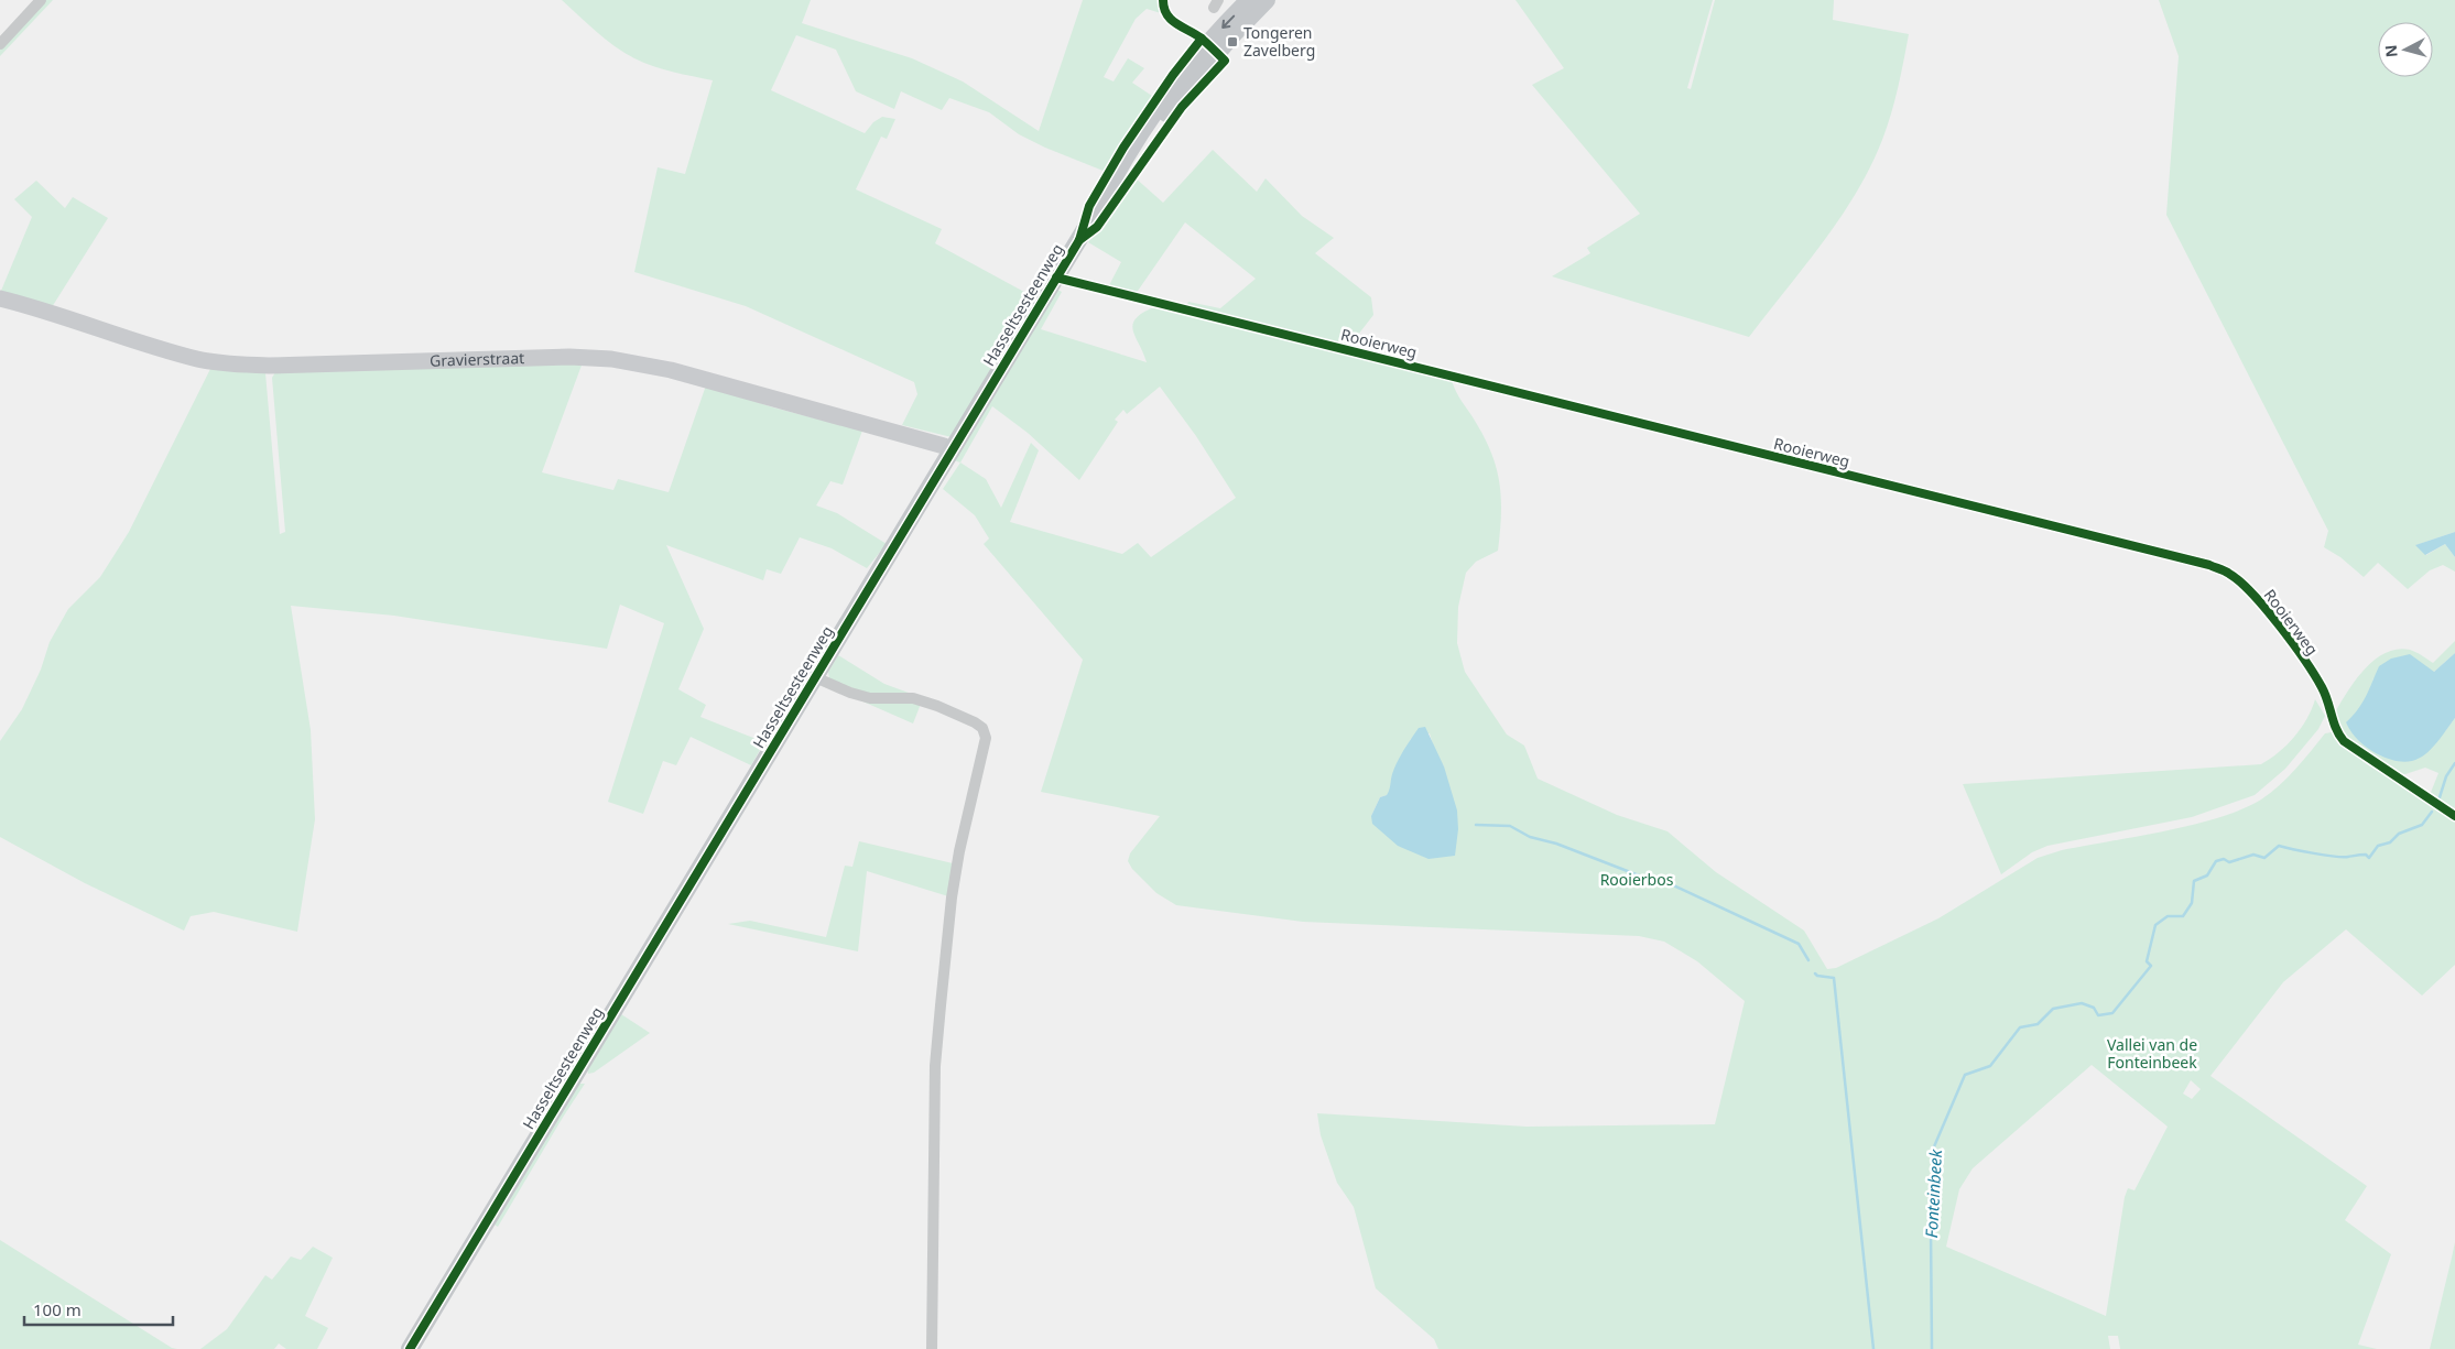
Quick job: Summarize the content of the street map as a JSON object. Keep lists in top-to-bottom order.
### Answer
{
  "streets": {
    "main road": ["Hasseltsesteenweg"],
    "street": ["Rooierweg", "Gravierstraat"]
  },
  "crossings": [
    ["Hasseltsesteenweg", "Rooierweg"],
    ["Hasseltsesteenweg", "Gravierstraat"]
  ],
  "water": ["Fonteinbeek"],
  "parks": ["Rooierbos", "Vallei van de Fonteinbeek"],
  "places": {
    "transit": ["Tongeren Zavelberg"]
  },
  "scale_bar": "100 m",
  "north": "left"
}
